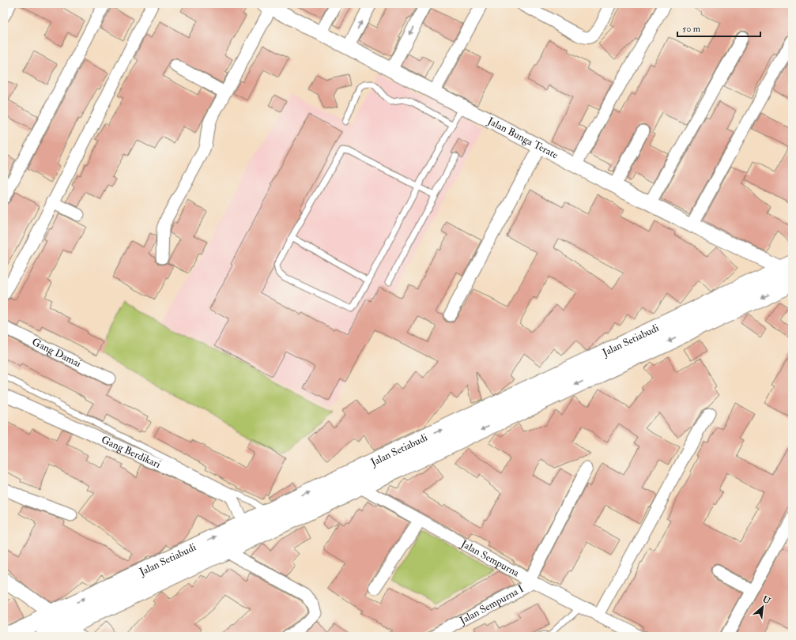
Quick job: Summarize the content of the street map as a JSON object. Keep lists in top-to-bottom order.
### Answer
{
  "streets": {
    "main road": ["Jalan Setiabudi"],
    "street": [
      "Jalan Bunga Terate",
      "Gang Damai",
      "Gang Berdikari",
      "Jalan Sempurna",
      "Jalan Sempurna I"
    ]
  },
  "crossings": [
    ["Jalan Bunga Terate", "Jalan Setiabudi"],
    ["Jalan Setiabudi", "Gang Berdikari"],
    ["Jalan Setiabudi", "Jalan Sempurna"],
    ["Jalan Sempurna", "Jalan Sempurna I"]
  ],
  "scale_bar": "50 m",
  "north": "top right"
}
